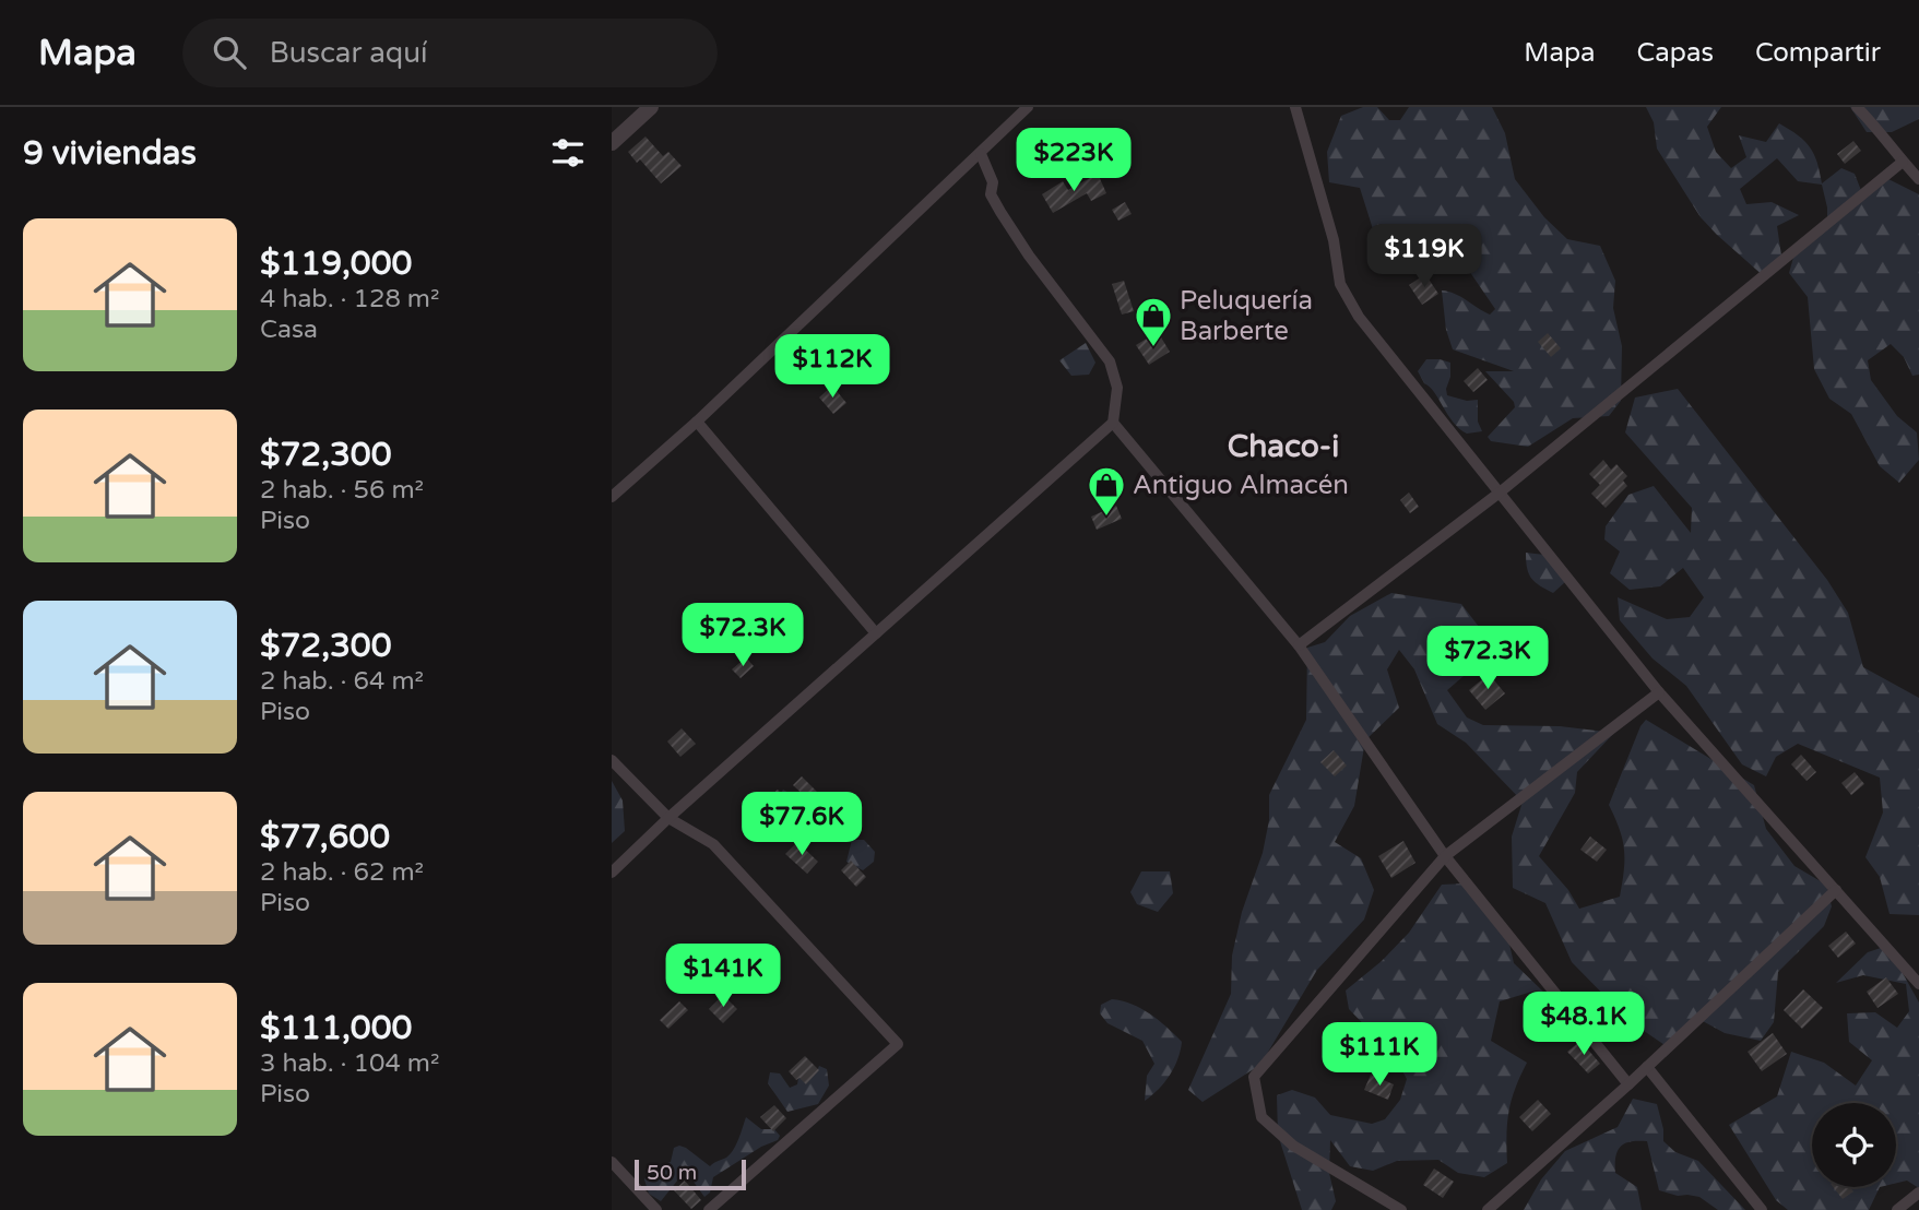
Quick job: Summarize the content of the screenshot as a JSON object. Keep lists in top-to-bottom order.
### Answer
{
  "districts": ["Chaco-i"],
  "places": {
    "shop": ["Peluquería Barberte", "Antiguo Almacén"]
  },
  "scale_bar": "50 m",
  "page": {
    "header": "Mapa",
    "search": "Buscar aquí",
    "nav": ["Mapa", "Capas", "Compartir"],
    "heading": "9 viviendas",
    "price": [
      "$223K",
      "$119K",
      "$112K",
      "$72.3K",
      "$72.3K",
      "$77.6K",
      "$141K",
      "$48.1K",
      "$111K"
    ],
    "list": [
      {
        "name": "$119,000",
        "note": "4 hab. · 128 m² · Casa"
      },
      {
        "name": "$72,300",
        "note": "2 hab. · 56 m² · Piso"
      },
      {
        "name": "$72,300",
        "note": "2 hab. · 64 m² · Piso"
      },
      {
        "name": "$77,600",
        "note": "2 hab. · 62 m² · Piso"
      },
      {
        "name": "$111,000",
        "note": "3 hab. · 104 m² · Piso"
      }
    ],
    "scale": "50 m"
  }
}
